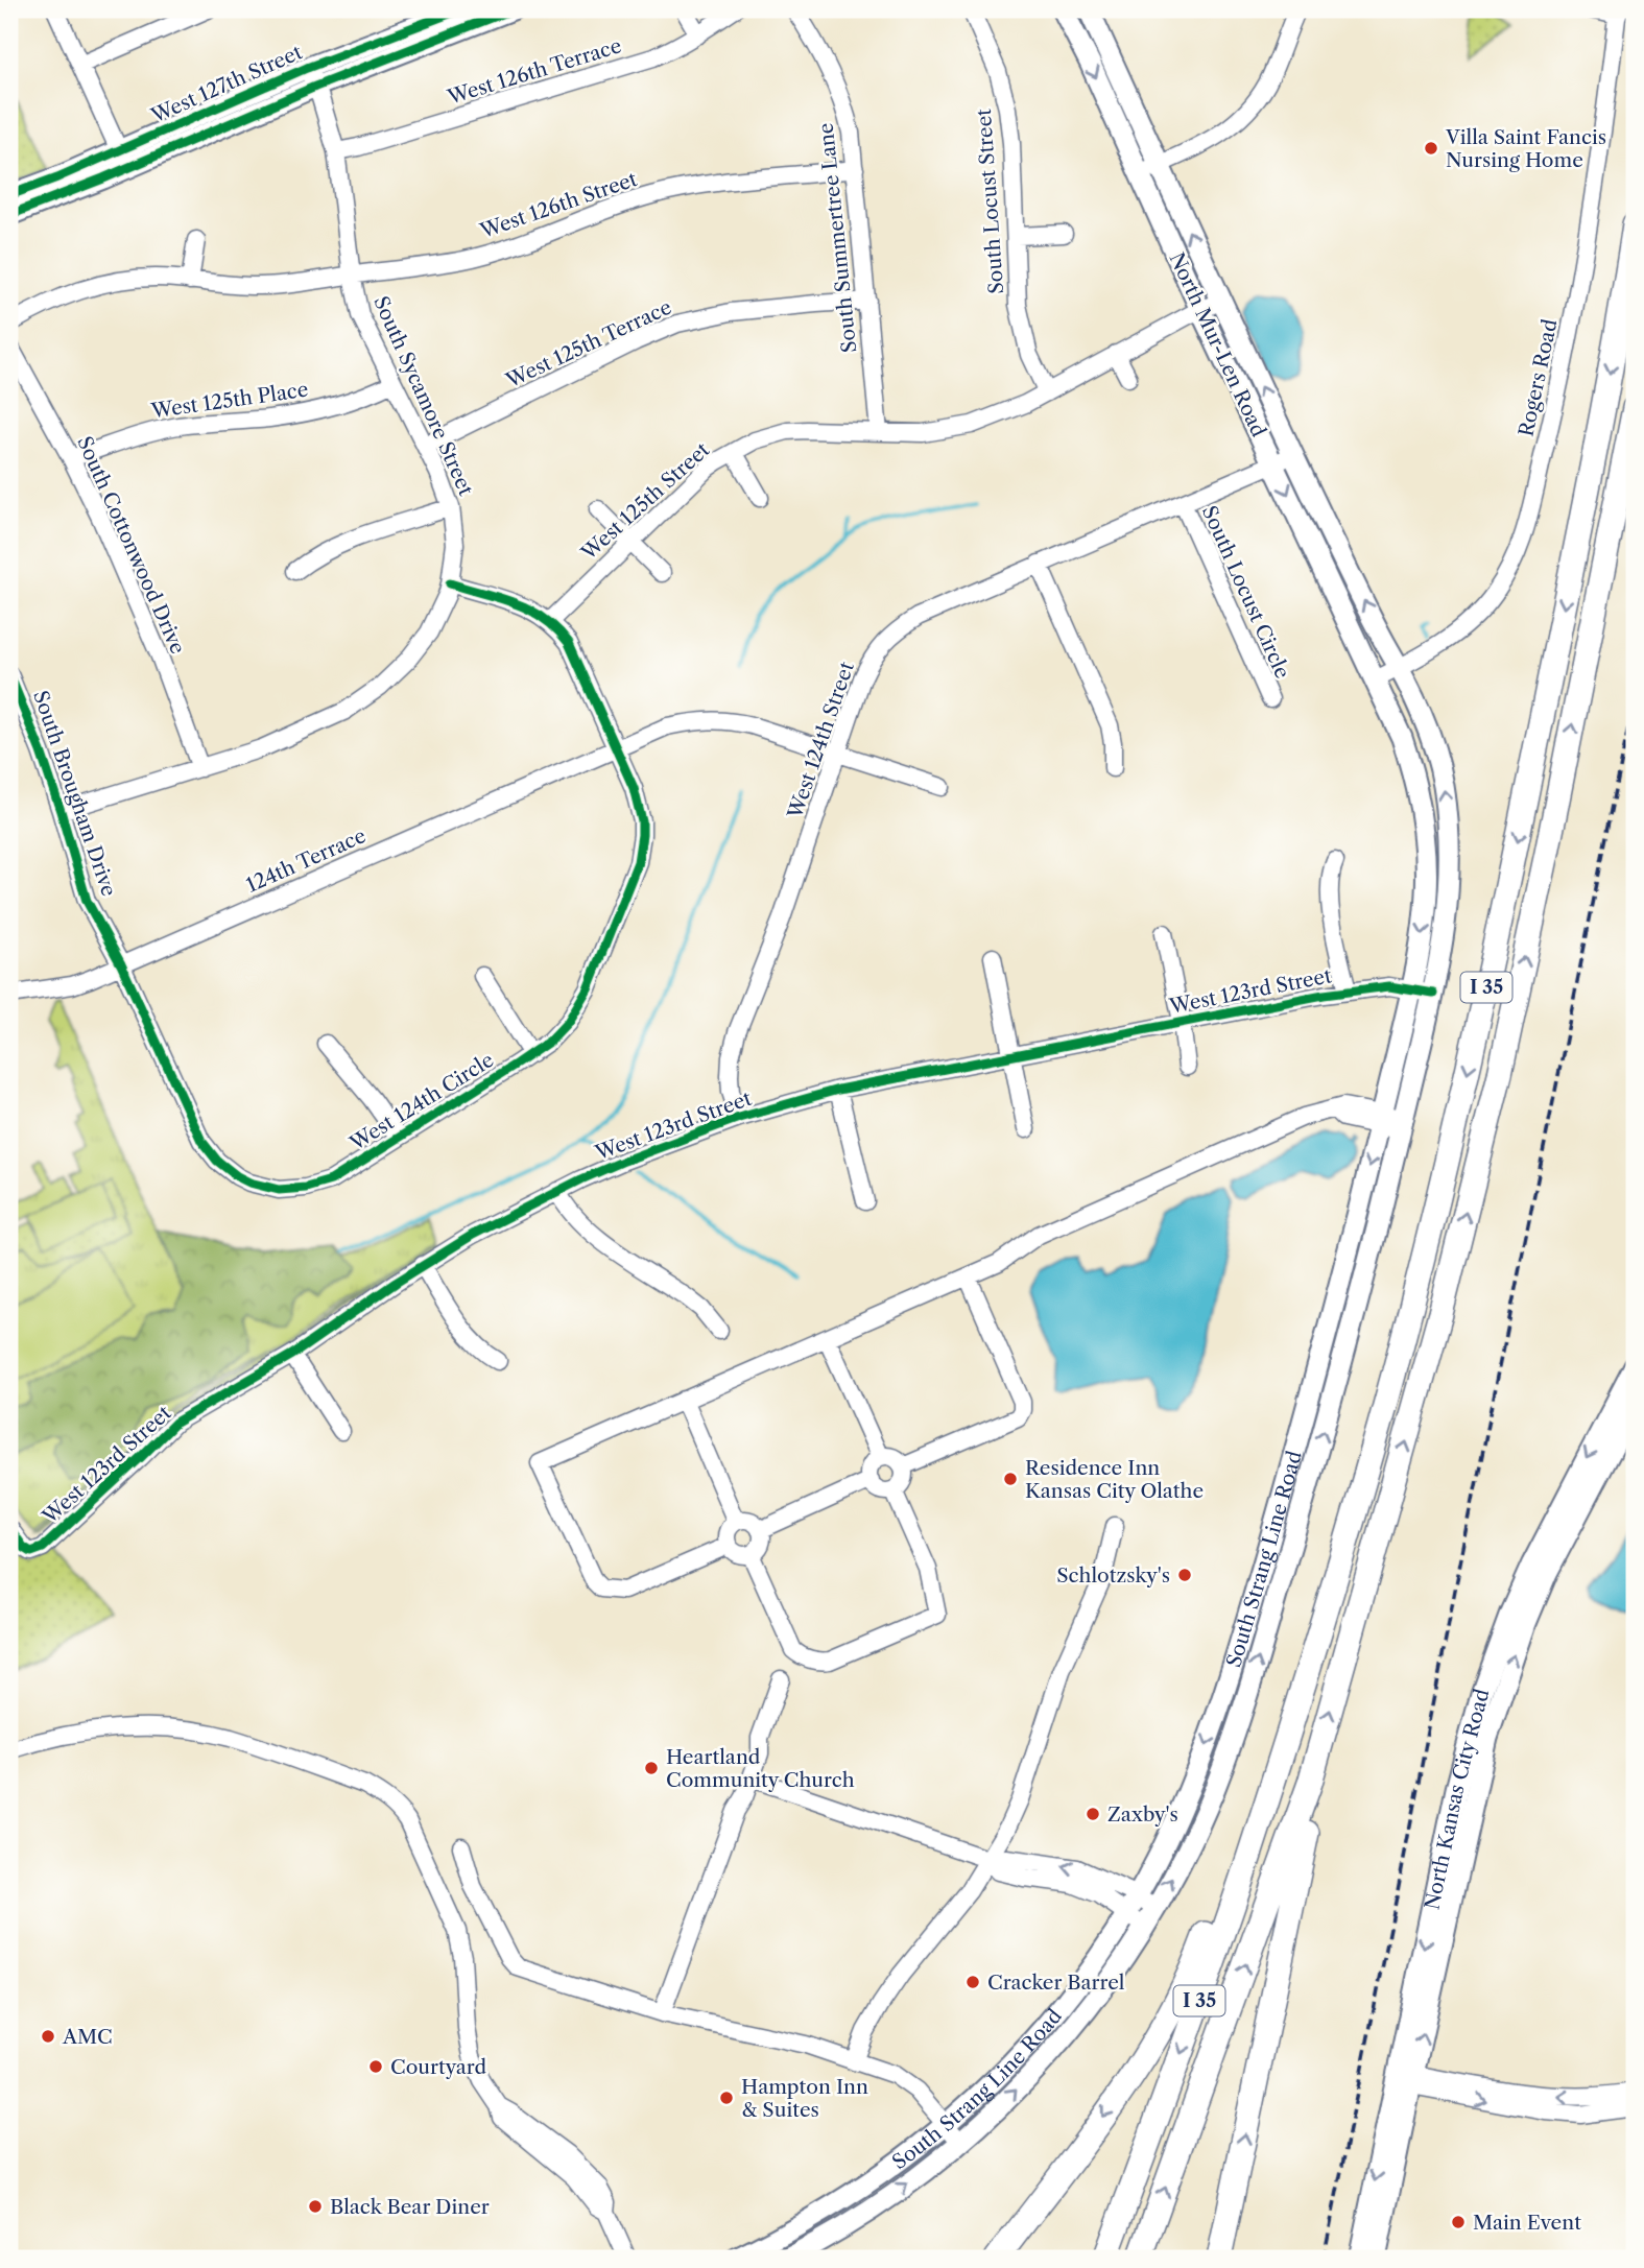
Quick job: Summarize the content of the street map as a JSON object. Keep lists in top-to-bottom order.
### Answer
{
  "streets": {
    "highway": ["I 35"],
    "main road": [
      "West 127th Street",
      "North Mur-Len Road",
      "South Strang Line Road",
      "North Kansas City Road"
    ],
    "street": [
      "West 126th Terrace",
      "South Locust Street",
      "West 126th Street",
      "South Summertree Lane",
      "West 125th Terrace",
      "Rogers Road",
      "South Sycamore Street",
      "West 125th Place",
      "West 125th Street",
      "South Cottonwood Drive",
      "South Locust Circle",
      "West 124th Street",
      "South Brougham Drive",
      "124th Terrace",
      "West 123rd Street",
      "West 124th Circle"
    ]
  },
  "crossings": [
    ["West 126th Terrace", "South Sycamore Street"],
    ["West 127th Street", "South Sycamore Street"],
    ["South Locust Street", "West 125th Street"],
    ["West 126th Street", "South Summertree Lane"],
    ["West 126th Street", "South Sycamore Street"],
    ["South Summertree Lane", "West 125th Terrace"],
    ["South Summertree Lane", "West 125th Street"],
    ["West 125th Terrace", "South Sycamore Street"],
    ["North Mur-Len Road", "Rogers Road"],
    ["North Mur-Len Road", "West 125th Street"],
    ["North Mur-Len Road", "West 124th Street"],
    ["North Mur-Len Road", "South Strang Line Road"],
    ["Rogers Road", "South Strang Line Road"],
    ["South Sycamore Street", "West 125th Place"],
    ["South Sycamore Street", "South Cottonwood Drive"],
    ["West 125th Place", "South Cottonwood Drive"],
    ["South Locust Circle", "West 124th Street"],
    ["West 124th Street", "124th Terrace"],
    ["West 124th Street", "West 123rd Street"],
    ["South Brougham Drive", "124th Terrace"],
    ["South Brougham Drive", "West 124th Circle"],
    ["124th Terrace", "West 124th Circle"],
    ["West 123rd Street", "South Strang Line Road"]
  ],
  "places": [
    "Villa Saint Fancis Nursing Home",
    "Residence Inn Kansas City Olathe",
    "Schlotzsky's",
    "Heartland Community Church",
    "Zaxby's",
    "Cracker Barrel",
    "AMC",
    "Courtyard",
    "Hampton Inn & Suites",
    "Black Bear Diner",
    "Main Event"
  ]
}
